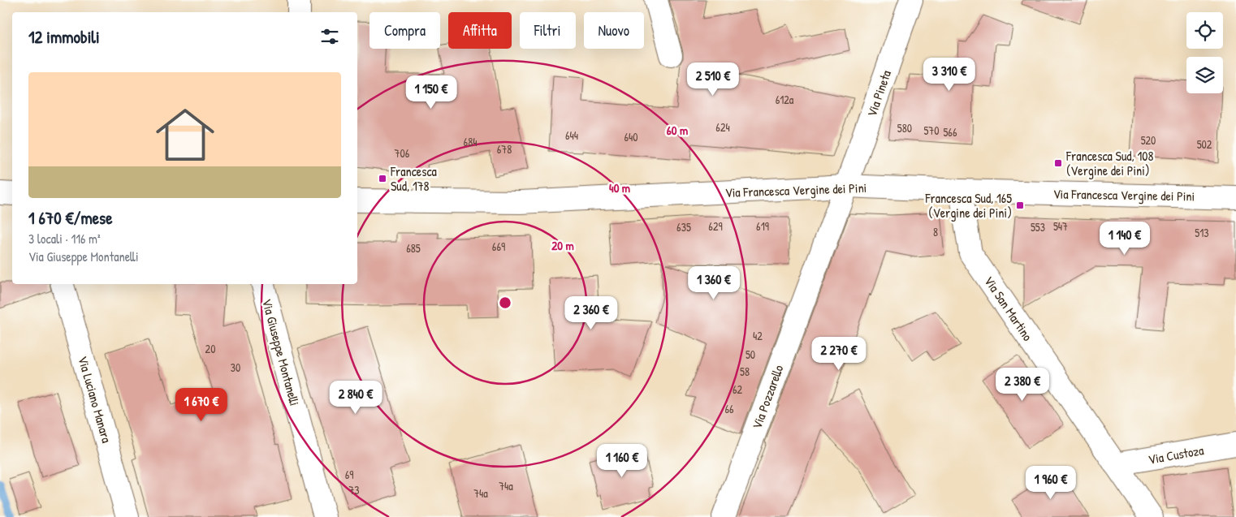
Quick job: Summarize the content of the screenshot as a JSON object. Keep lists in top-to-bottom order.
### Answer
{
  "streets": {
    "street": [
      "Via Pineta",
      "Via Francesca Vergine dei Pini",
      "Via San Martino",
      "Via Giuseppe Montanelli",
      "Via Pozzarello",
      "Via Luciano Manara",
      "Via Custoza"
    ]
  },
  "crossings": [
    ["Via Pineta", "Via Francesca Vergine dei Pini"],
    ["Via Pineta", "Via Pozzarello"],
    ["Via Francesca Vergine dei Pini", "Via San Martino"],
    ["Via Francesca Vergine dei Pini", "Via Pozzarello"],
    ["Via San Martino", "Via Custoza"]
  ],
  "places": {
    "transit": ["Francesca Sud, 108 (Vergine dei Pini)", "Francesca Sud, 178", "Francesca Sud, 165 (Vergine dei Pini)"]
  },
  "house_numbers": [
    "612a",
    "624",
    "580",
    "570",
    "566",
    "644",
    "640",
    "520",
    "684",
    "502",
    "678",
    "706",
    "629",
    "619",
    "547",
    "635",
    "553",
    "8",
    "513",
    "669",
    "685",
    "42",
    "20",
    "50",
    "30",
    "58",
    "62",
    "66",
    "69",
    "74a",
    "73",
    "74a"
  ],
  "page": {
    "chip": [
      "Compra",
      "Affitta",
      "Filtri",
      "Nuovo"
    ],
    "heading": "12 immobili",
    "price": [
      "3 310 €",
      "2 510 €",
      "1 150 €",
      "1 140 €",
      "1 360 €",
      "2 360 €",
      "2 270 €",
      "2 380 €",
      "2 840 €",
      "1 670 €",
      "1 160 €",
      "1 960 €"
    ],
    "list": [
      {
        "name": "1 670 €/mese",
        "note": "3 locali · 116 m² · Via Giuseppe Montanelli"
      }
    ]
  },
  "rings": ["60 m", "40 m", "20 m"]
}
